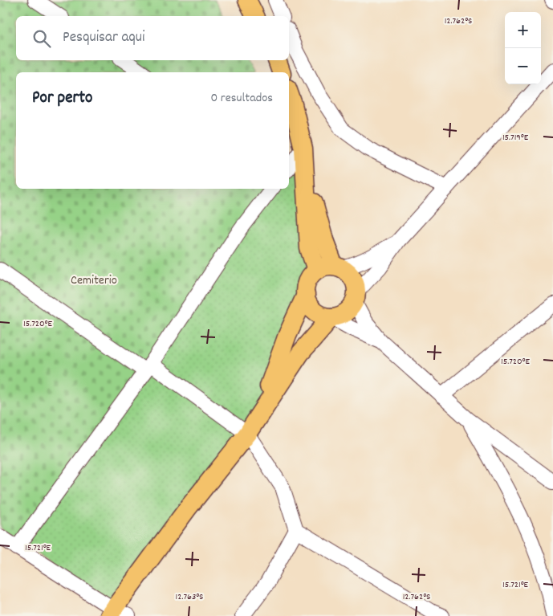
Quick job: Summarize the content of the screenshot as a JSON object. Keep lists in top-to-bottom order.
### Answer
{
  "parks": ["Cemiterio"],
  "page": {
    "map_buttons": ["+", "−"],
    "search": "Pesquisar aqui",
    "heading": ["Por perto", "0 resultados"]
  },
  "coordinates": [
    "12.762°S",
    "15.719°E",
    "15.720°E",
    "15.721°E",
    "12.763°S"
  ]
}
